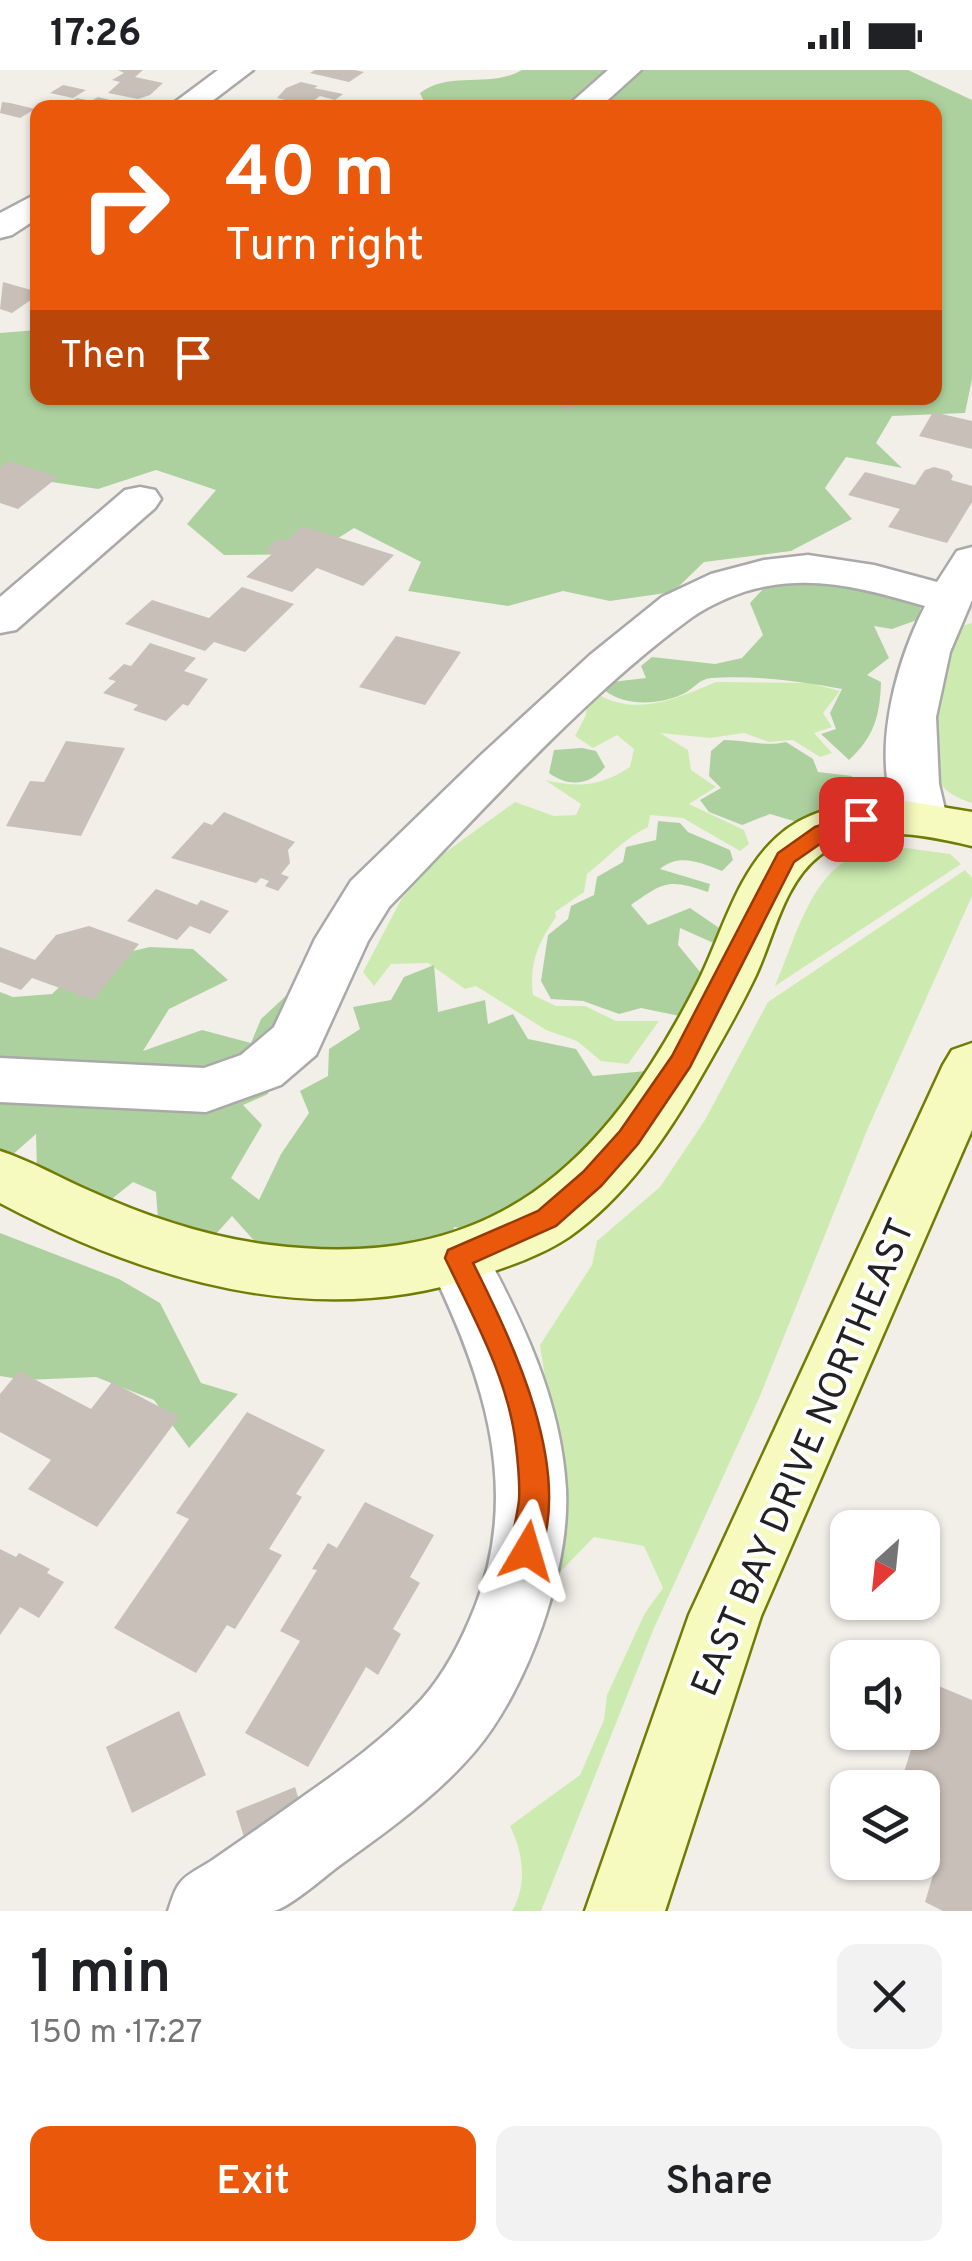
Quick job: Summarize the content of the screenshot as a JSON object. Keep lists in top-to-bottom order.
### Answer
{
  "streets": {
    "street": ["EAST BAY DRIVE NORTHEAST"]
  },
  "north": "bottom left",
  "page": {
    "status": "17:26",
    "turn": ["40 m", "Turn right"],
    "then": "Then",
    "heading": ["1 min", "150 m · 17:27"],
    "buttons": ["Exit", "Share"]
  }
}
